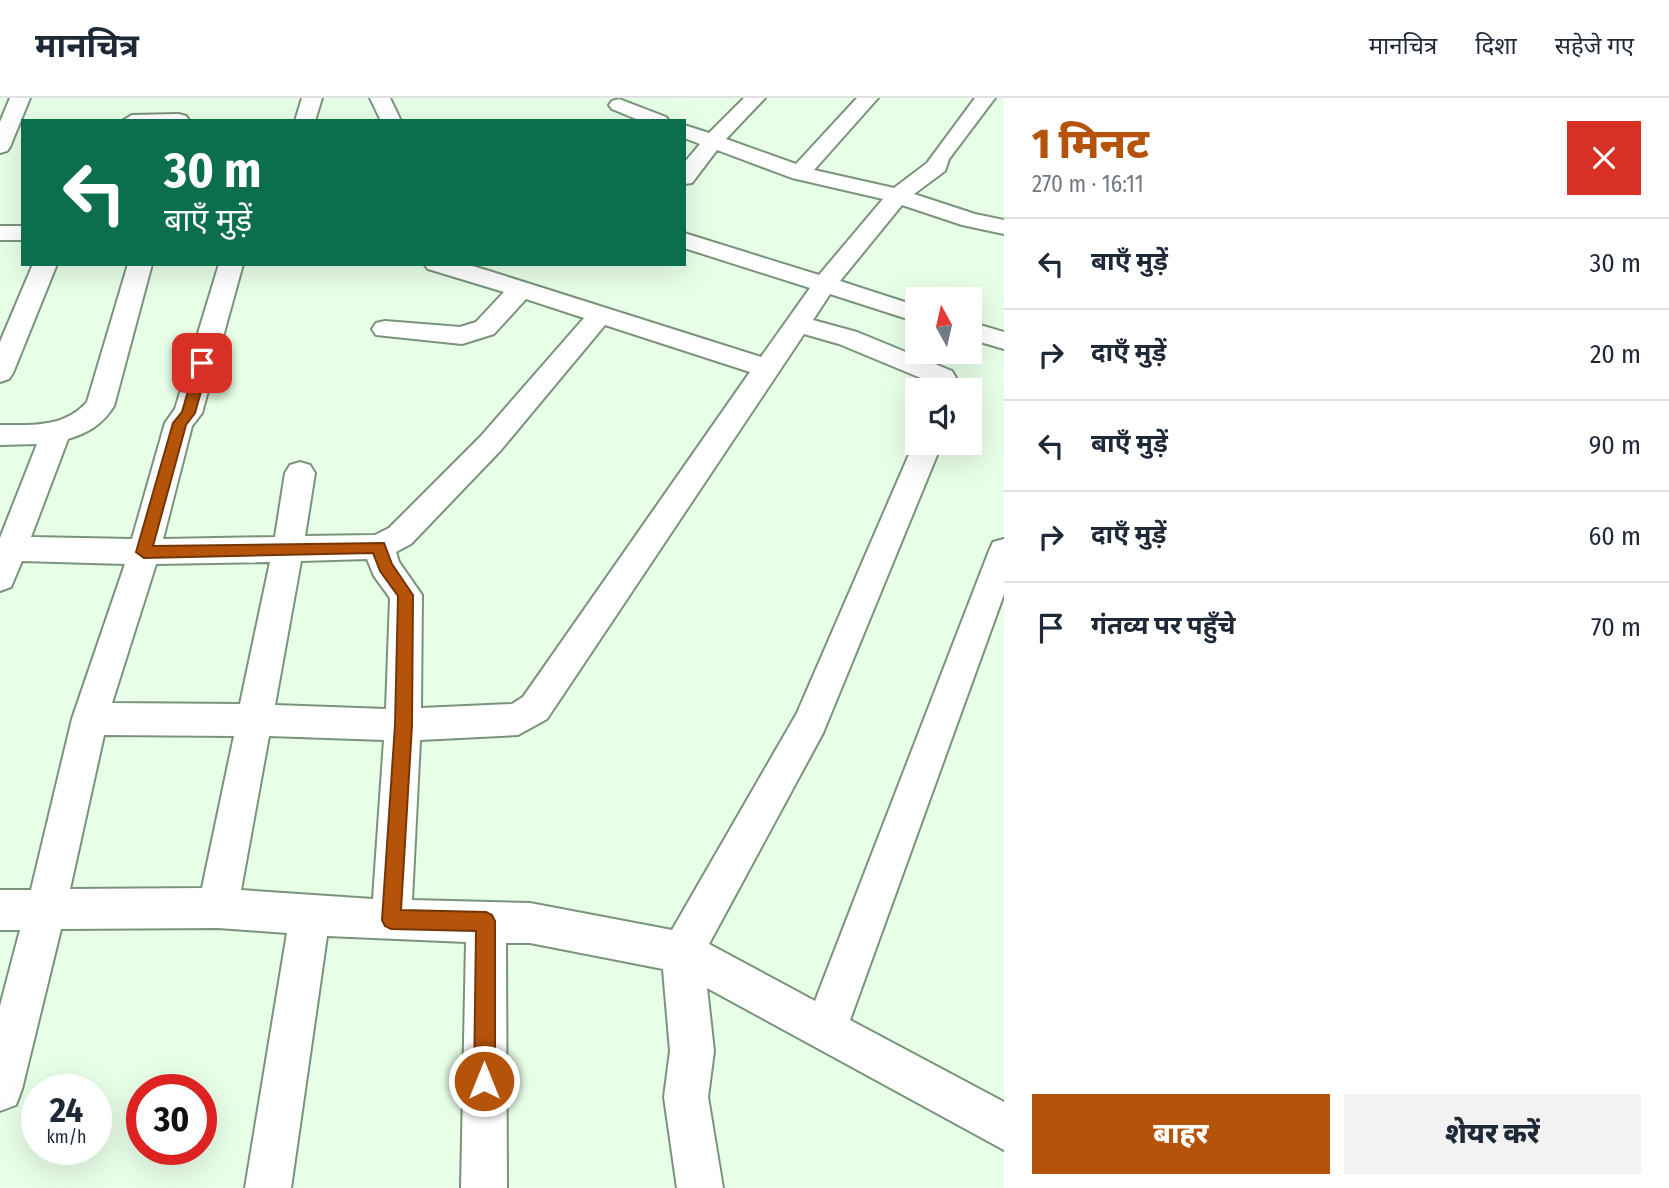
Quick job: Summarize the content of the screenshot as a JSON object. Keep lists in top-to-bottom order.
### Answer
{
  "north": "top",
  "page": {
    "header": "मानचित्र",
    "nav": ["मानचित्र", "दिशा", "सहेजे गए"],
    "heading": ["1 मिनट", "270 m · 16:11"],
    "turn": ["30 m", "बाएँ मुड़ें"],
    "list": [
      {
        "name": "बाएँ मुड़ें",
        "value": "30 m"
      },
      {
        "name": "दाएँ मुड़ें",
        "value": "20 m"
      },
      {
        "name": "बाएँ मुड़ें",
        "value": "90 m"
      },
      {
        "name": "दाएँ मुड़ें",
        "value": "60 m"
      },
      {
        "name": "गंतव्य पर पहुँचे",
        "value": "70 m"
      }
    ],
    "speed": "24 km/h",
    "limit": "30",
    "buttons": ["बाहर", "शेयर करें"]
  }
}
